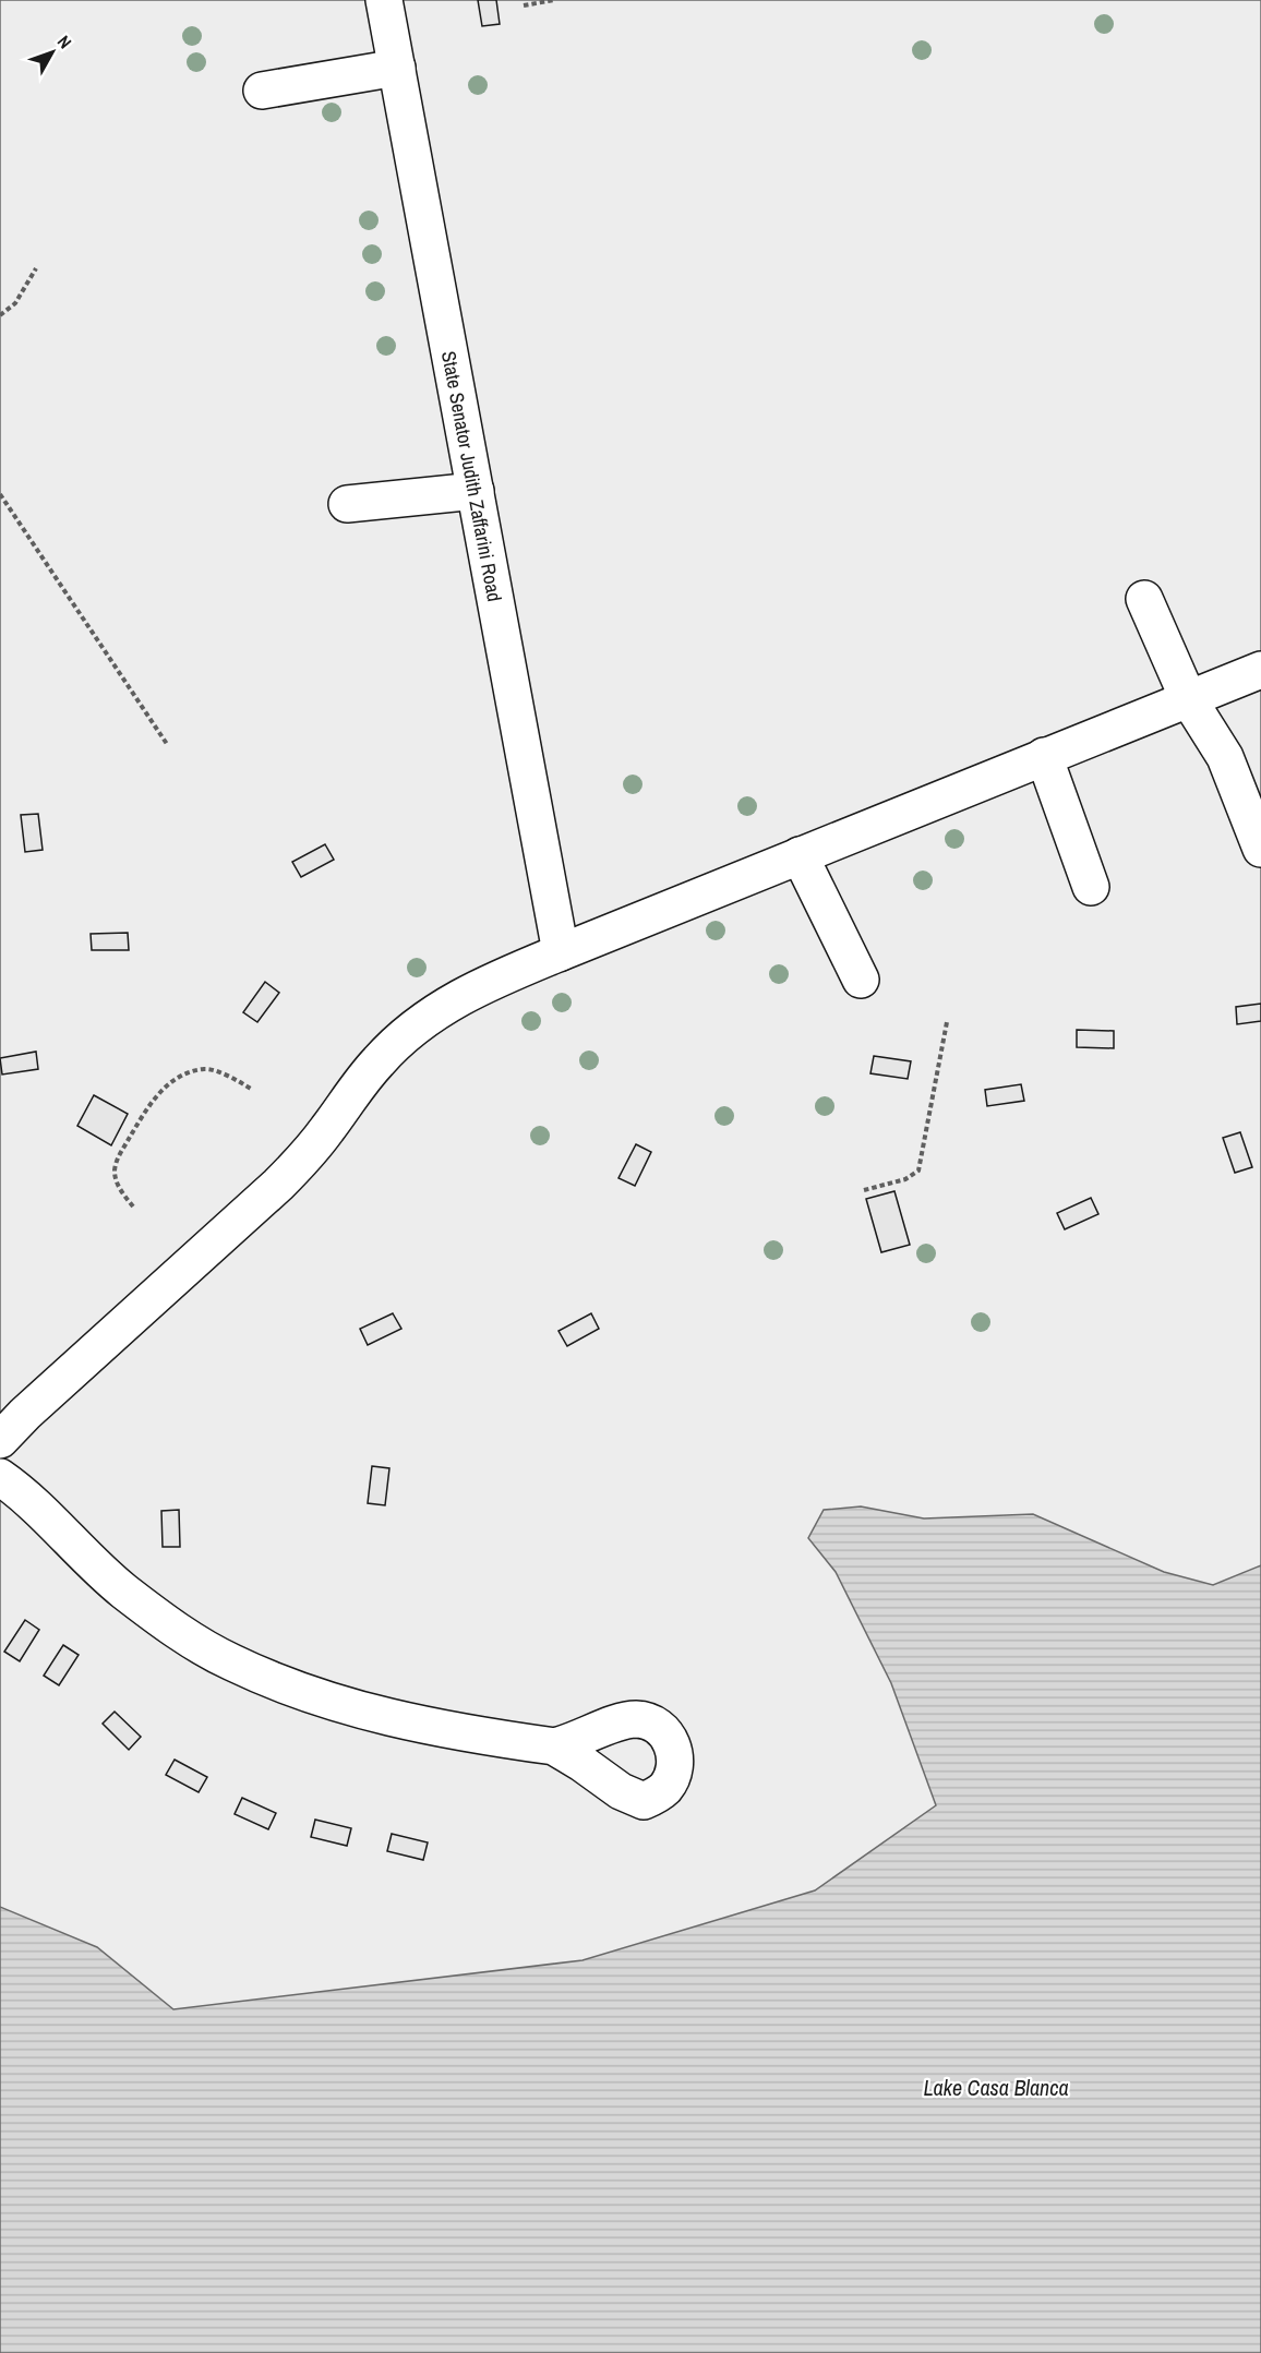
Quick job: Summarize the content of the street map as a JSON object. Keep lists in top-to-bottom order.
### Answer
{
  "streets": {
    "street": ["State Senator Judith Zaffarini Road"]
  },
  "water": ["Lake Casa Blanca"],
  "north": "top right"
}
